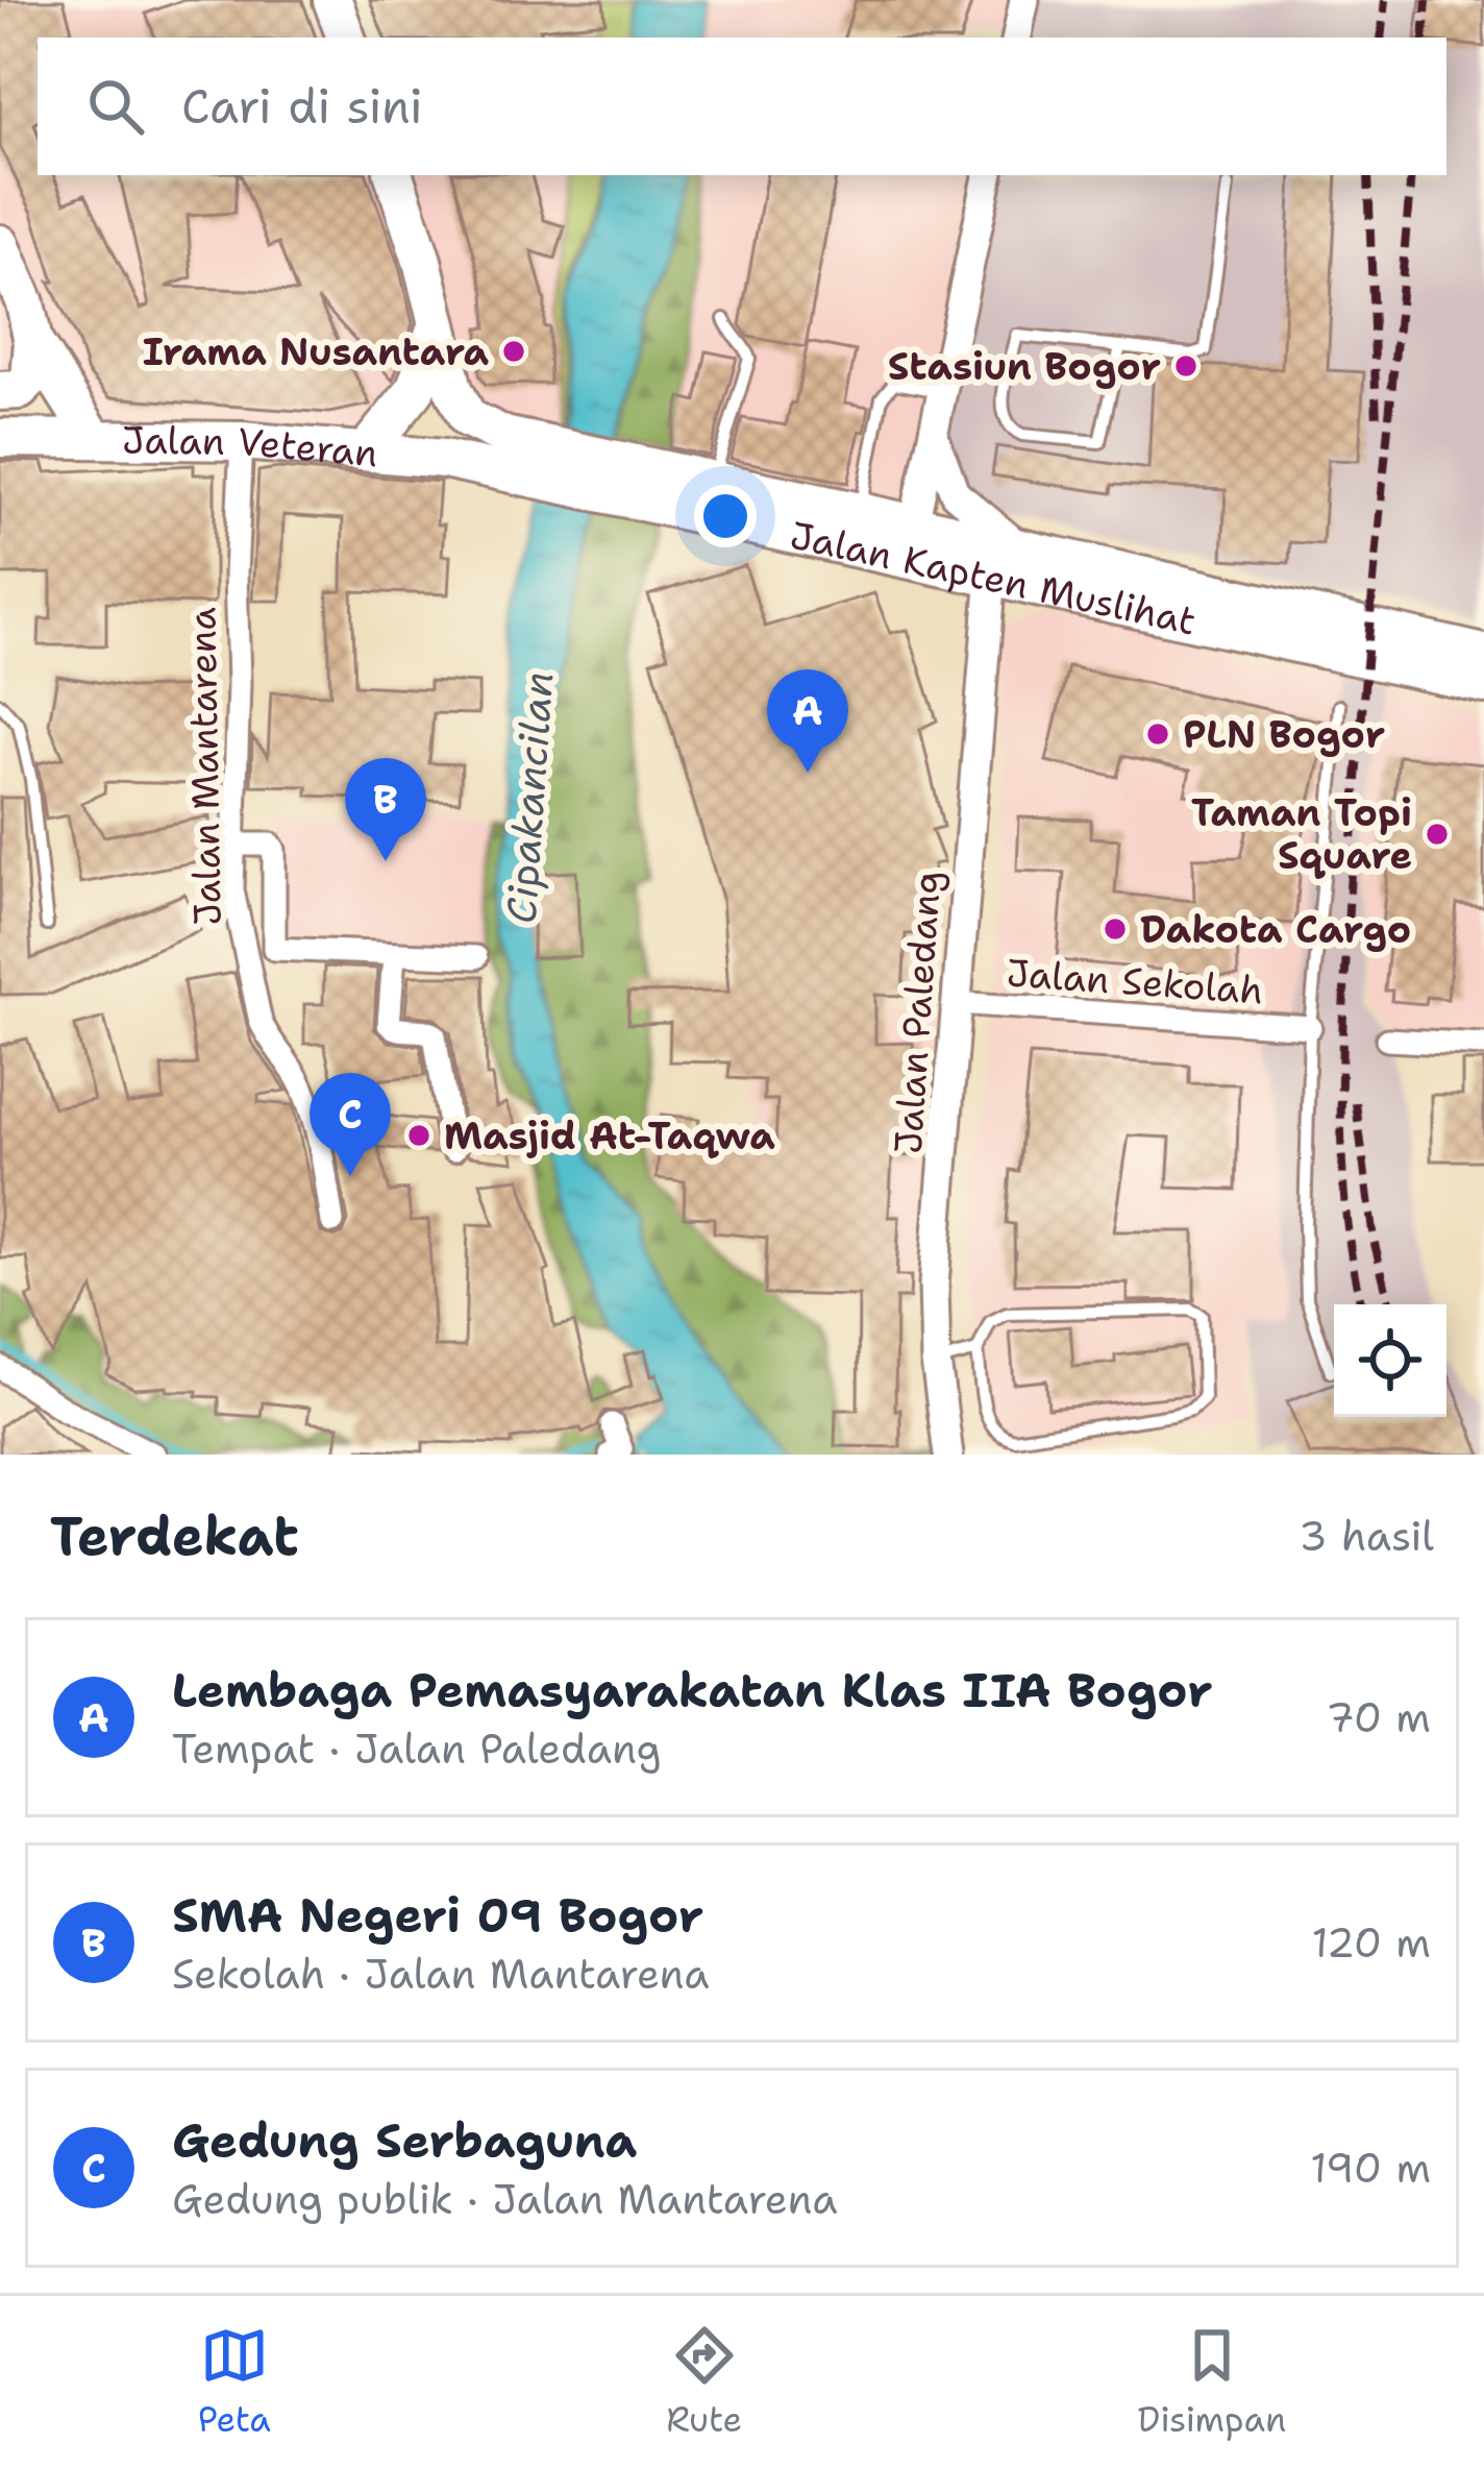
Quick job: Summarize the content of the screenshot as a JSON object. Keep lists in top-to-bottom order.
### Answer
{
  "streets": {
    "main road": ["Jalan Veteran", "Jalan Kapten Muslihat"],
    "street": ["Jalan Mantarena", "Jalan Sekolah", "Jalan Paledang"]
  },
  "crossings": [
    ["Jalan Veteran", "Jalan Kapten Muslihat"],
    ["Jalan Veteran", "Jalan Mantarena"],
    ["Jalan Kapten Muslihat", "Jalan Paledang"],
    ["Jalan Sekolah", "Jalan Paledang"]
  ],
  "water": ["Cipakancilan"],
  "places": [
    "Irama Nusantara",
    "Stasiun Bogor",
    "PLN Bogor",
    "Taman Topi Square",
    "Dakota Cargo",
    "Masjid At-Taqwa"
  ],
  "page": {
    "search": "Cari di sini",
    "pins": ["A", "B", "C"],
    "heading": ["Terdekat", "3 hasil"],
    "list": [
      {
        "mark": "A",
        "name": "Lembaga Pemasyarakatan Klas IIA Bogor",
        "note": "Tempat · Jalan Paledang",
        "value": "70 m"
      },
      {
        "mark": "B",
        "name": "SMA Negeri 09 Bogor",
        "note": "Sekolah · Jalan Mantarena",
        "value": "120 m"
      },
      {
        "mark": "C",
        "name": "Gedung Serbaguna",
        "note": "Gedung publik · Jalan Mantarena",
        "value": "190 m"
      }
    ],
    "nav": ["Peta", "Rute", "Disimpan"]
  }
}
